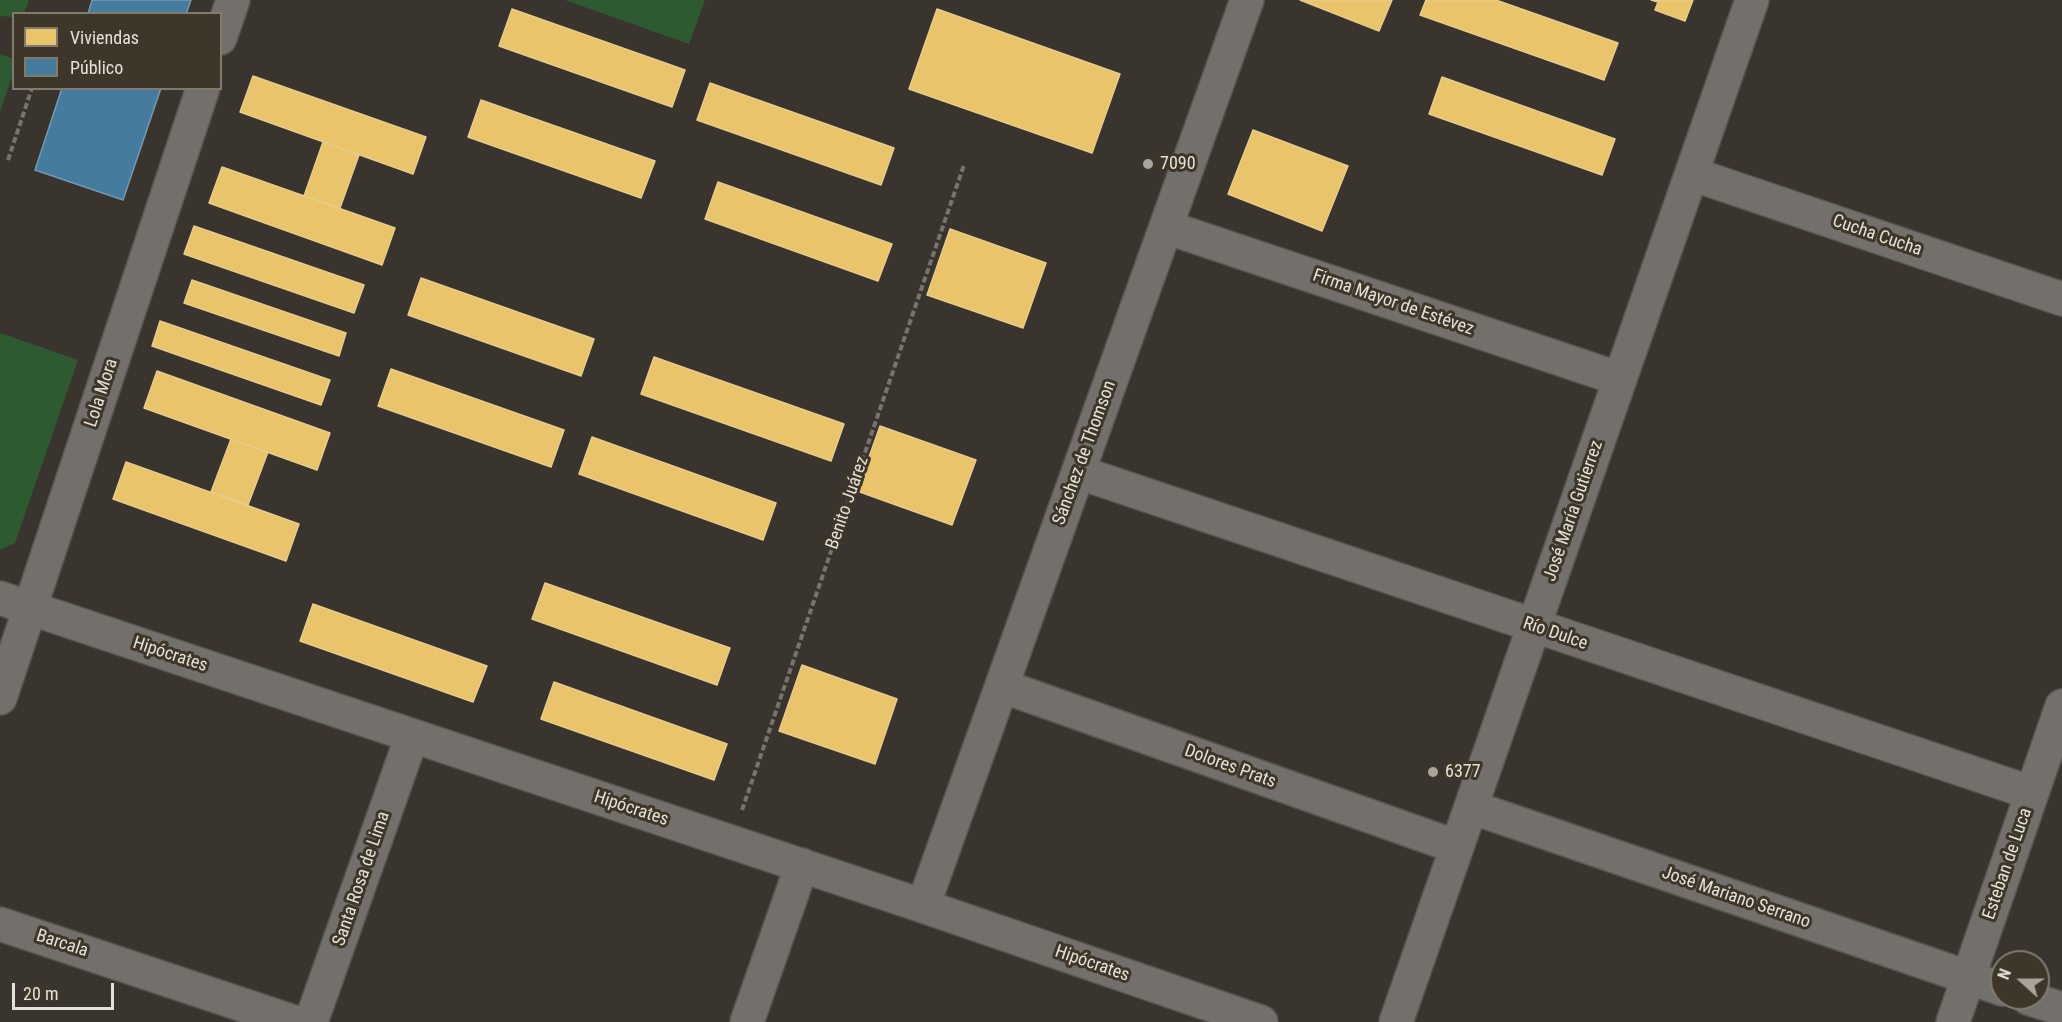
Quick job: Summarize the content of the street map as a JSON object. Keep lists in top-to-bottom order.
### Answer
{
  "streets": {
    "street": [
      "Cucha Cucha",
      "Firma Mayor de Estévez",
      "Lola Mora",
      "Sánchez de Thomson",
      "José María Gutierrez",
      "Río Dulce",
      "Hipócrates",
      "Dolores Prats",
      "Esteban de Luca",
      "Santa Rosa de Lima",
      "José Mariano Serrano",
      "Barcala"
    ],
    "path": ["Benito Juárez"]
  },
  "crossings": [
    ["Cucha Cucha", "José María Gutierrez"],
    ["Firma Mayor de Estévez", "Sánchez de Thomson"],
    ["Firma Mayor de Estévez", "José María Gutierrez"],
    ["Lola Mora", "Hipócrates"],
    ["Sánchez de Thomson", "Río Dulce"],
    ["Sánchez de Thomson", "Hipócrates"],
    ["Sánchez de Thomson", "Dolores Prats"],
    ["Benito Juárez", "Hipócrates"],
    ["José María Gutierrez", "Río Dulce"],
    ["José María Gutierrez", "Dolores Prats"],
    ["José María Gutierrez", "José Mariano Serrano"],
    ["Río Dulce", "Esteban de Luca"],
    ["Hipócrates", "Santa Rosa de Lima"],
    ["Esteban de Luca", "José Mariano Serrano"]
  ],
  "places": ["7090", "6377"],
  "legend": ["Viviendas", "Público"],
  "scale_bar": "20 m",
  "north": "left"
}
